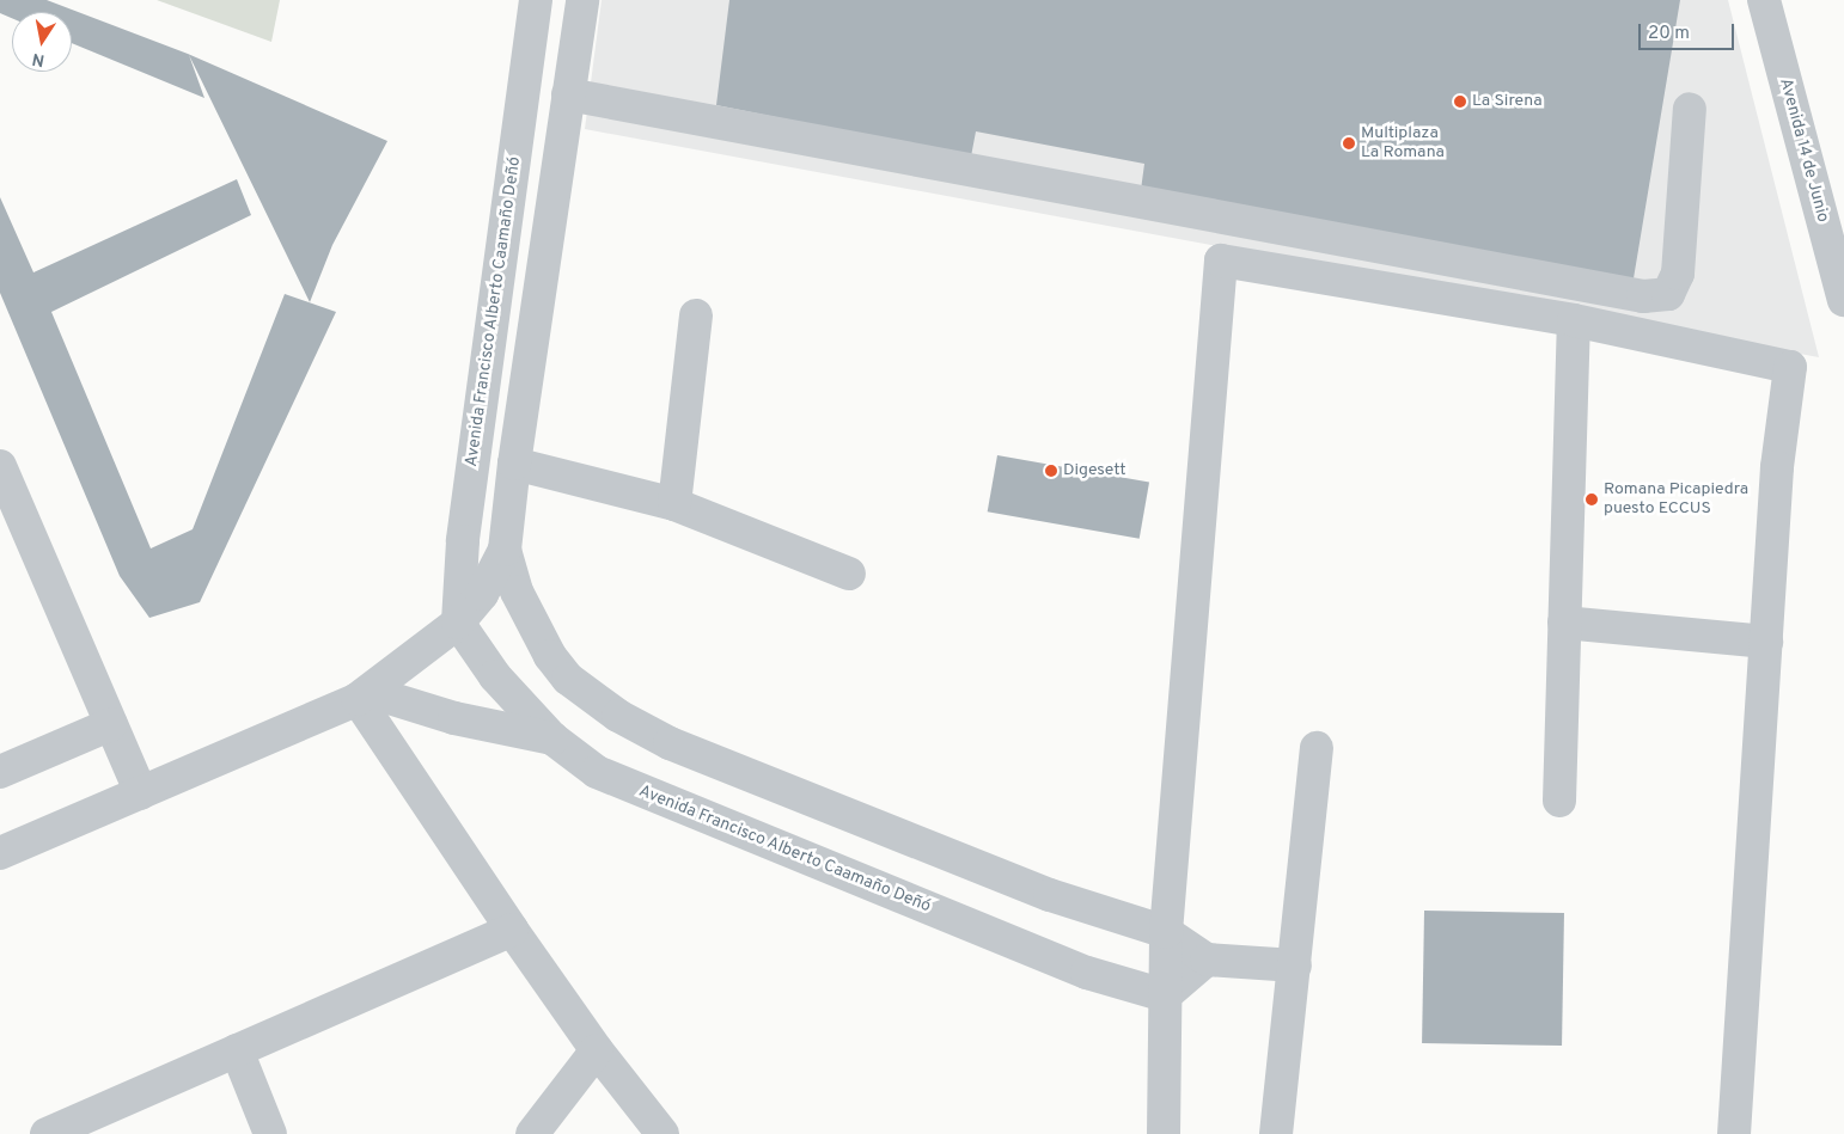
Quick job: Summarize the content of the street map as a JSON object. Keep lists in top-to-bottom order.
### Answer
{
  "streets": {
    "street": ["Avenida 14 de Junio", "Avenida Francisco Alberto Caamaño Deñó"]
  },
  "places": [
    "La Sirena",
    "Multiplaza La Romana",
    "Digesett",
    "Romana Picapiedra puesto ECCUS"
  ],
  "scale_bar": "20 m",
  "north": "bottom"
}
